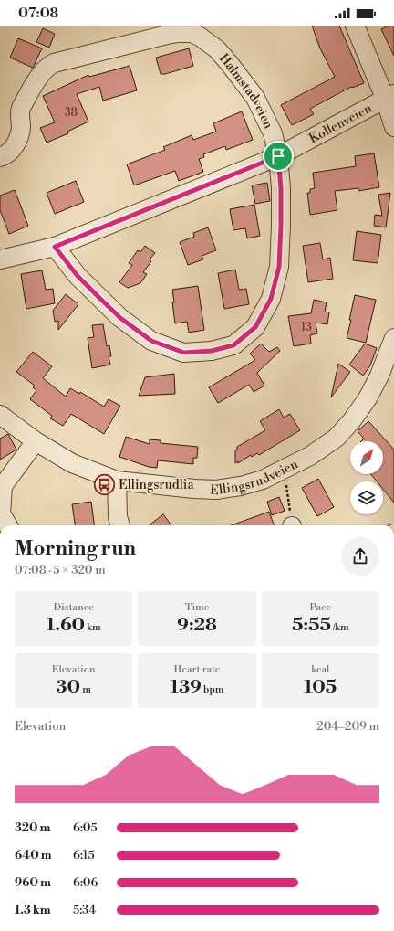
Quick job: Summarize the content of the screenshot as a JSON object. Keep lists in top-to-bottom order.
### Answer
{
  "streets": {
    "street": ["Halmstadveien", "Kollenveien", "Ellingsrudveien"]
  },
  "crossings": [
    ["Halmstadveien", "Kollenveien"]
  ],
  "places": {
    "bus stop": ["Ellingsrudlia"]
  },
  "house_numbers": ["38", "13"],
  "north": "top right",
  "page": {
    "status": "07:08",
    "heading": ["Morning run", "07:08 · 5 × 320 m"],
    "stats": [
      ["Distance", "1.60 km"],
      ["Time", "9:28"],
      ["Pace", "5:55 /km"],
      ["Elevation", "30 m"],
      ["Heart rate", "139 bpm"],
      ["kcal", "105"]
    ],
    "chart": ["Elevation", "204–209 m"],
    "list": [
      {
        "name": "320 m",
        "note": "6:05"
      },
      {
        "name": "640 m",
        "note": "6:15"
      },
      {
        "name": "960 m",
        "note": "6:06"
      },
      {
        "name": "1.3 km",
        "note": "5:34"
      }
    ]
  }
}
